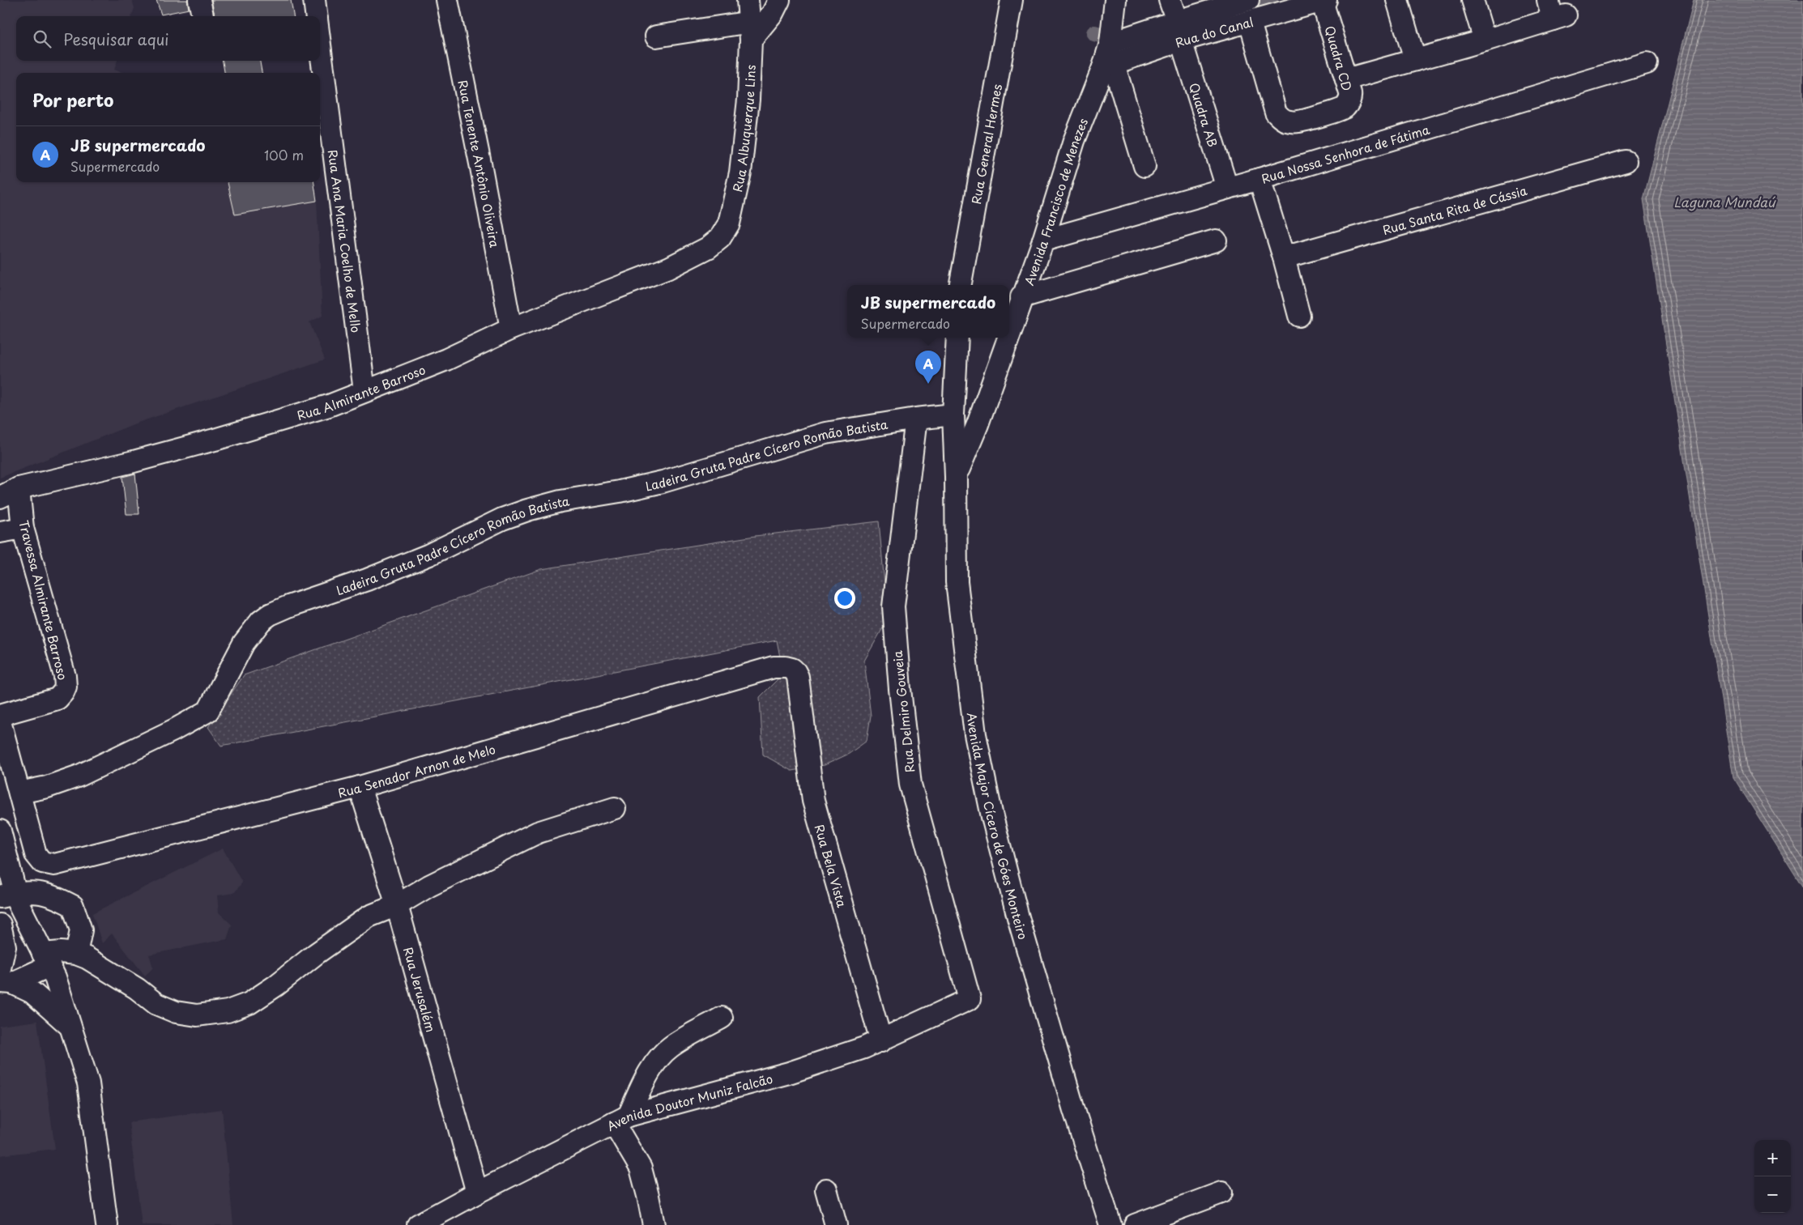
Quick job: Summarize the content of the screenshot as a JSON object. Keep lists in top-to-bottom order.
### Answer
{
  "streets": {
    "street": [
      "Rua do Canal",
      "Quadra CD",
      "Quadra AB",
      "Rua Albuquerque Lins",
      "Rua General Hermes",
      "Rua Nossa Senhora de Fátima",
      "Rua Tenente Antônio Oliveira",
      "Avenida Francisco de Menezes",
      "Rua Santa Rita de Cássia",
      "Rua Ana Maria Coelho de Mello",
      "Rua Almirante Barroso",
      "Ladeira Gruta Padre Cícero Romão Batista",
      "Travessa Almirante Barroso",
      "Rua Delmiro Gouveia",
      "Rua Senador Arnon de Melo",
      "Avenida Major Cícero de Góes Monteiro",
      "Rua Bela Vista",
      "Rua Jerusalém",
      "Avenida Doutor Muniz Falcão"
    ]
  },
  "crossings": [
    ["Rua do Canal", "Quadra CD"],
    ["Rua do Canal", "Quadra AB"],
    ["Rua do Canal", "Avenida Francisco de Menezes"],
    ["Quadra AB", "Rua Nossa Senhora de Fátima"],
    ["Rua Albuquerque Lins", "Rua Almirante Barroso"],
    ["Rua Nossa Senhora de Fátima", "Avenida Francisco de Menezes"],
    ["Rua Tenente Antônio Oliveira", "Rua Almirante Barroso"],
    ["Avenida Francisco de Menezes", "Avenida Major Cícero de Góes Monteiro"],
    ["Rua Ana Maria Coelho de Mello", "Rua Almirante Barroso"],
    ["Rua Almirante Barroso", "Travessa Almirante Barroso"],
    ["Ladeira Gruta Padre Cícero Romão Batista", "Rua Delmiro Gouveia"],
    ["Ladeira Gruta Padre Cícero Romão Batista", "Rua Senador Arnon de Melo"],
    ["Ladeira Gruta Padre Cícero Romão Batista", "Avenida Major Cícero de Góes Monteiro"],
    ["Rua Delmiro Gouveia", "Avenida Doutor Muniz Falcão"],
    ["Rua Senador Arnon de Melo", "Rua Bela Vista"],
    ["Rua Senador Arnon de Melo", "Rua Jerusalém"],
    ["Rua Bela Vista", "Avenida Doutor Muniz Falcão"],
    ["Rua Jerusalém", "Avenida Doutor Muniz Falcão"]
  ],
  "water": ["Laguna Mundaú"],
  "page": {
    "search": "Pesquisar aqui",
    "heading": "Por perto",
    "list": [
      {
        "mark": "A",
        "name": "JB supermercado",
        "note": "Supermercado",
        "value": "100 m"
      }
    ],
    "popup": ["JB supermercado", "Supermercado"],
    "pins": "A",
    "map_buttons": ["+", "−"]
  }
}
